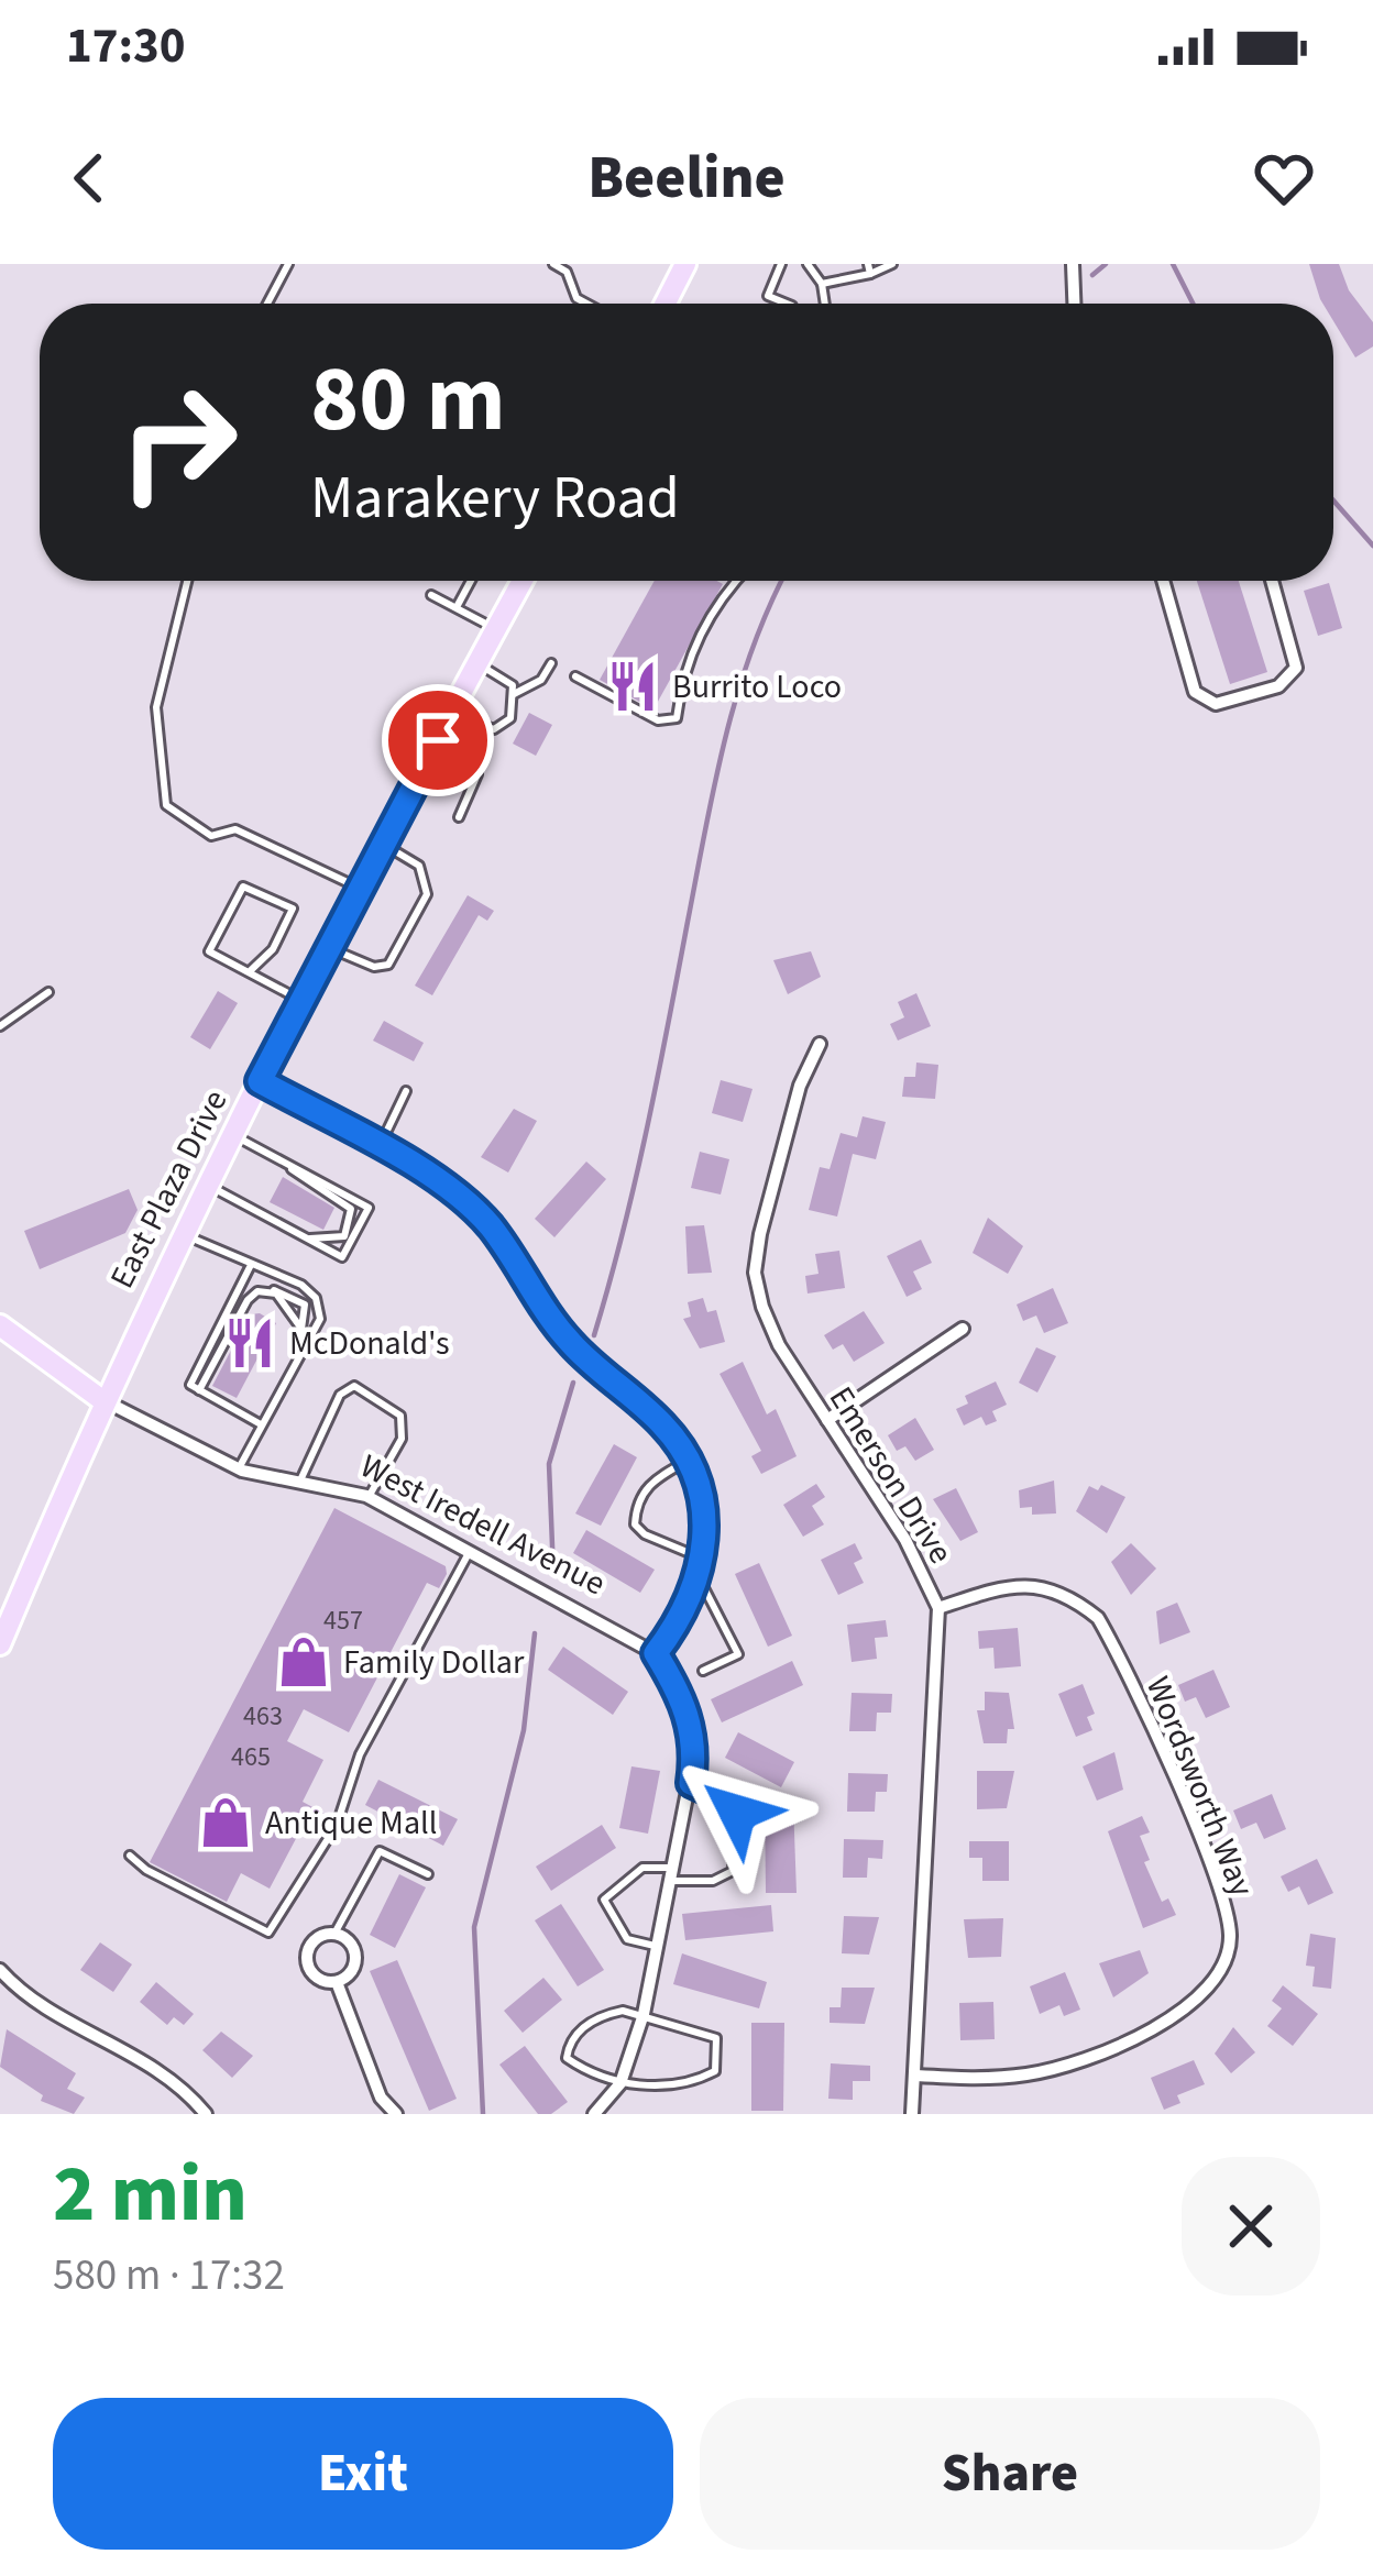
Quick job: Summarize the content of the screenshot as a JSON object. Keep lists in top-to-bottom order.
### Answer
{
  "streets": {
    "main road": ["East Plaza Drive", "West Iredell Avenue"],
    "street": ["Emerson Drive", "Wordsworth Way"]
  },
  "crossings": [
    ["East Plaza Drive", "West Iredell Avenue"],
    ["Emerson Drive", "Wordsworth Way"]
  ],
  "places": {
    "restaurant": ["Burrito Loco", "McDonald's"],
    "shop": ["Family Dollar", "Antique Mall"]
  },
  "house_numbers": ["457", "463", "465"],
  "page": {
    "status": "17:30",
    "header": "Beeline",
    "turn": ["80 m", "Marakery Road"],
    "heading": ["2 min", "580 m · 17:32"],
    "buttons": ["Exit", "Share"]
  }
}
